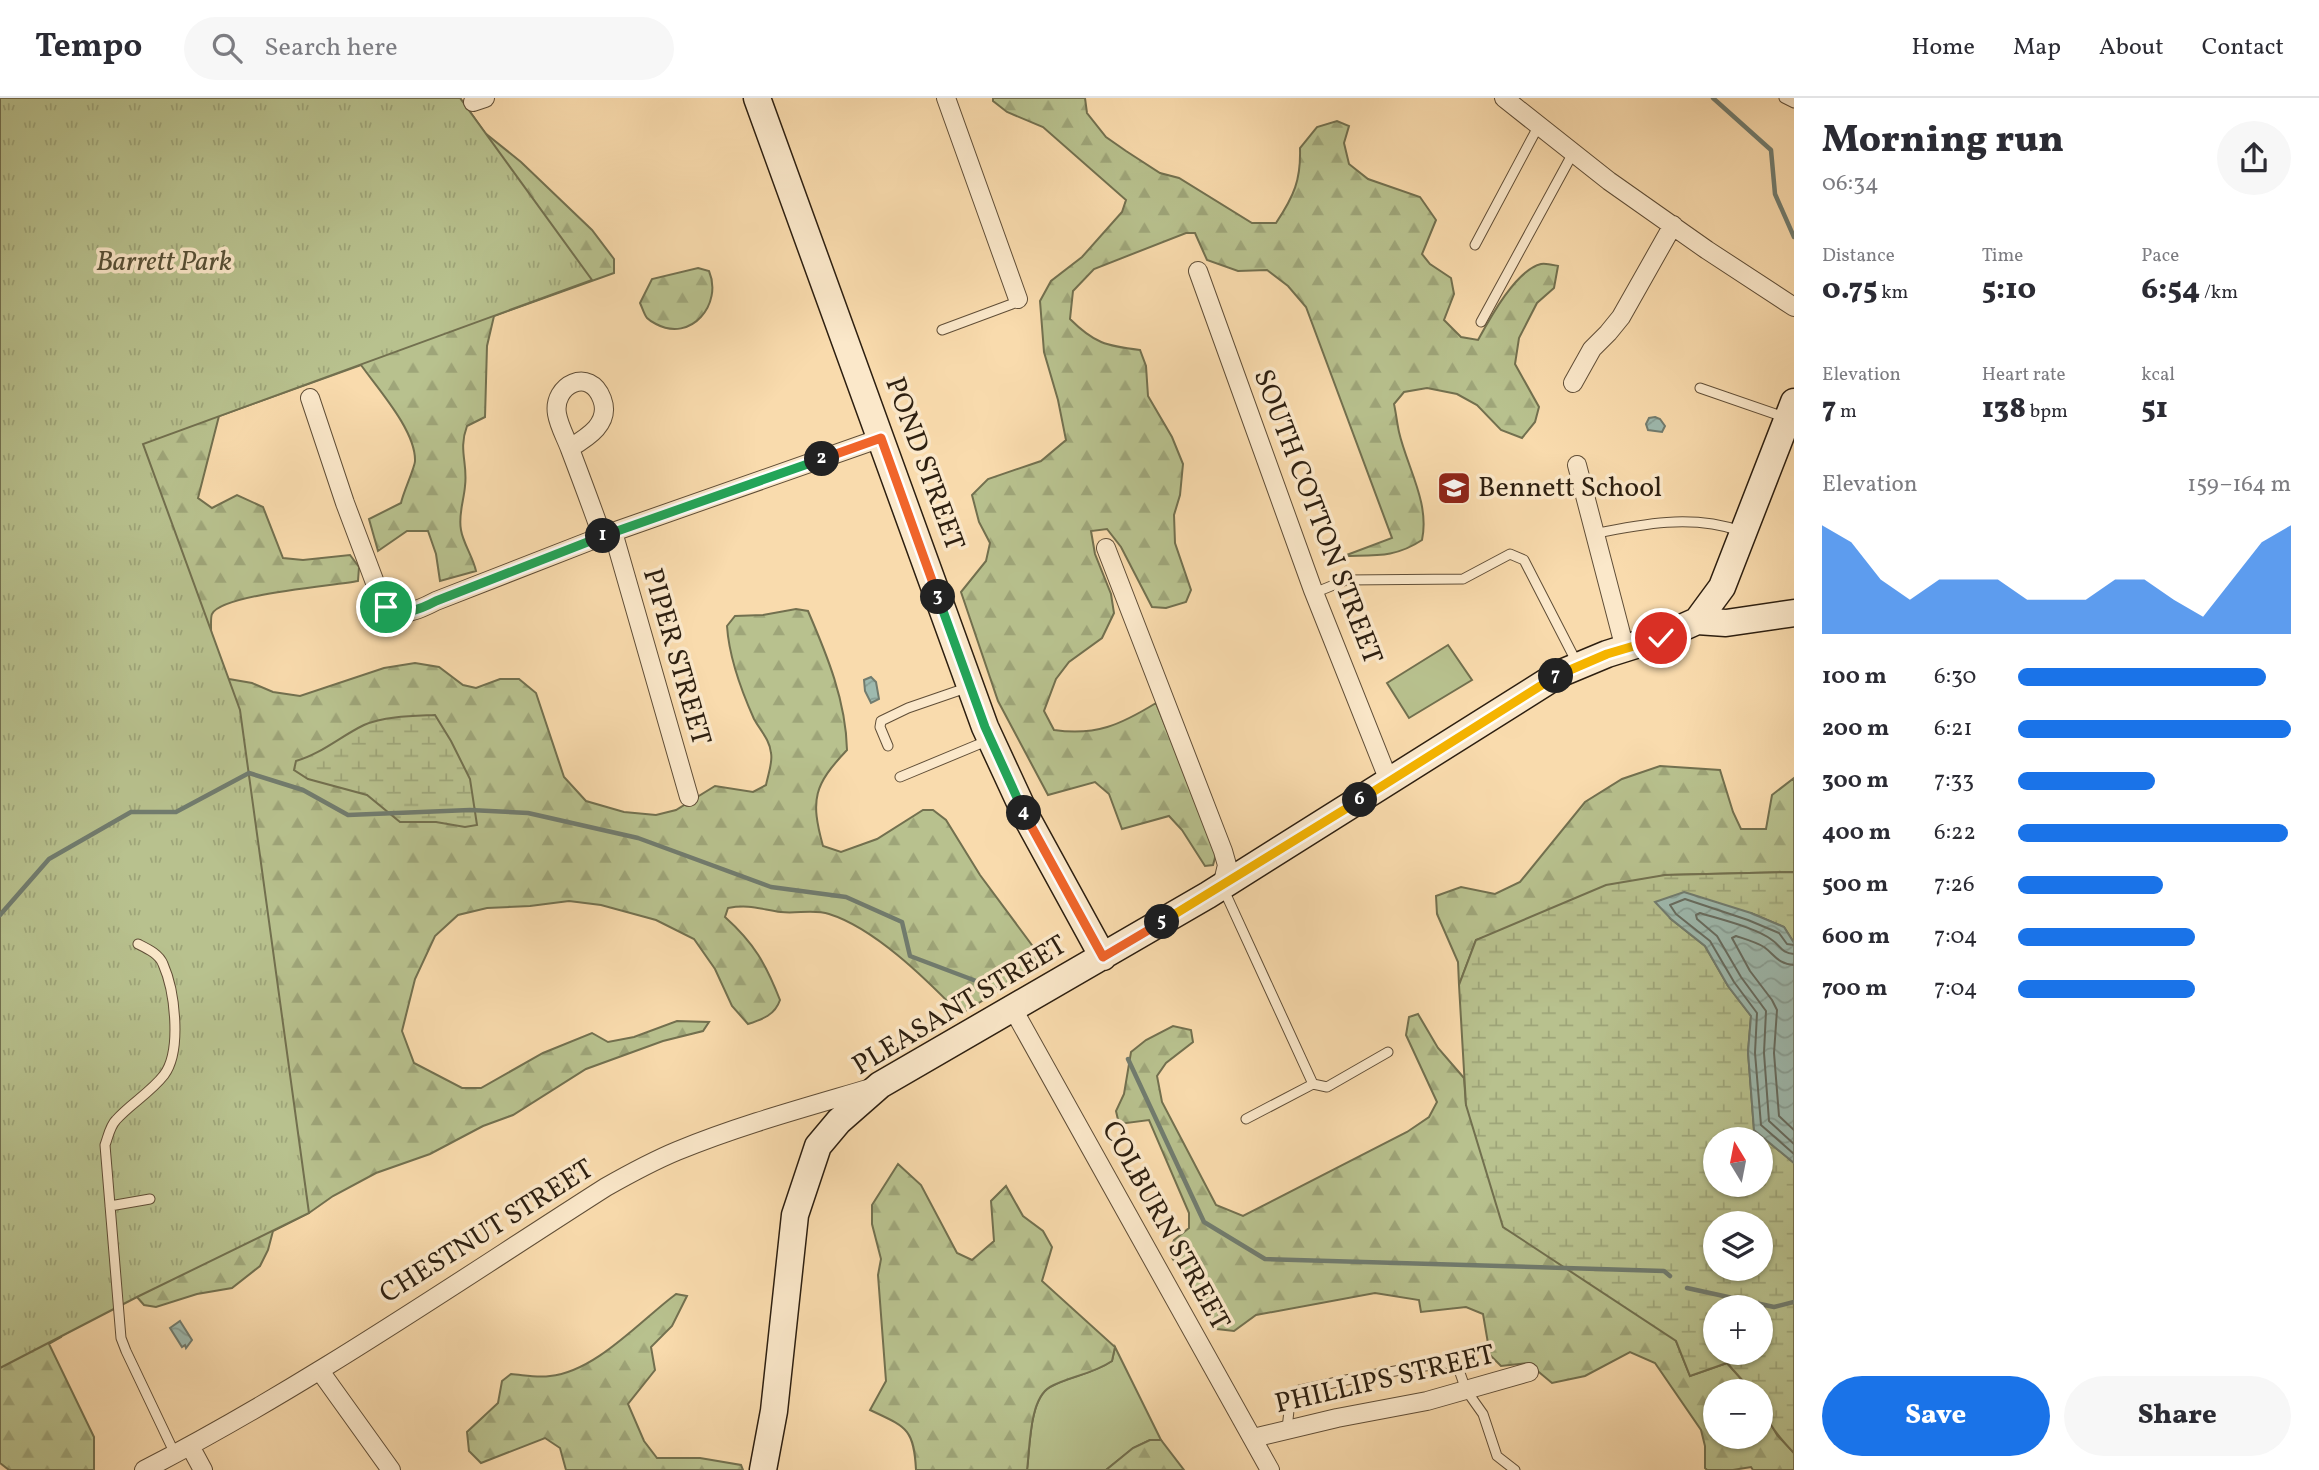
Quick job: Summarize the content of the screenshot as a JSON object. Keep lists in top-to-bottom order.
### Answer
{
  "streets": {
    "street": [
      "POND STREET",
      "SOUTH COTTON STREET",
      "PIPER STREET",
      "PLEASANT STREET",
      "COLBURN STREET",
      "CHESTNUT STREET",
      "PHILLIPS STREET"
    ]
  },
  "crossings": [
    ["POND STREET", "PLEASANT STREET"],
    ["SOUTH COTTON STREET", "PLEASANT STREET"],
    ["PLEASANT STREET", "COLBURN STREET"],
    ["PLEASANT STREET", "CHESTNUT STREET"],
    ["COLBURN STREET", "PHILLIPS STREET"]
  ],
  "parks": ["Barrett Park"],
  "places": {
    "school or university": ["Bennett School"]
  },
  "north": "top",
  "page": {
    "header": "Tempo",
    "search": "Search here",
    "nav": [
      "Home",
      "Map",
      "About",
      "Contact"
    ],
    "heading": ["Morning run", "06:34"],
    "stats": [
      ["Distance", "0.75 km"],
      ["Time", "5:10"],
      ["Pace", "6:54 /km"],
      ["Elevation", "7 m"],
      ["Heart rate", "138 bpm"],
      ["kcal", "51"]
    ],
    "pins": [
      "2",
      "1",
      "3",
      "7",
      "6",
      "4",
      "5"
    ],
    "chart": ["Elevation", "159–164 m"],
    "list": [
      {
        "name": "100 m",
        "note": "6:30"
      },
      {
        "name": "200 m",
        "note": "6:21"
      },
      {
        "name": "300 m",
        "note": "7:33"
      },
      {
        "name": "400 m",
        "note": "6:22"
      },
      {
        "name": "500 m",
        "note": "7:26"
      },
      {
        "name": "600 m",
        "note": "7:04"
      },
      {
        "name": "700 m",
        "note": "7:04"
      }
    ],
    "map_buttons": ["+", "−"],
    "buttons": ["Save", "Share"]
  }
}
